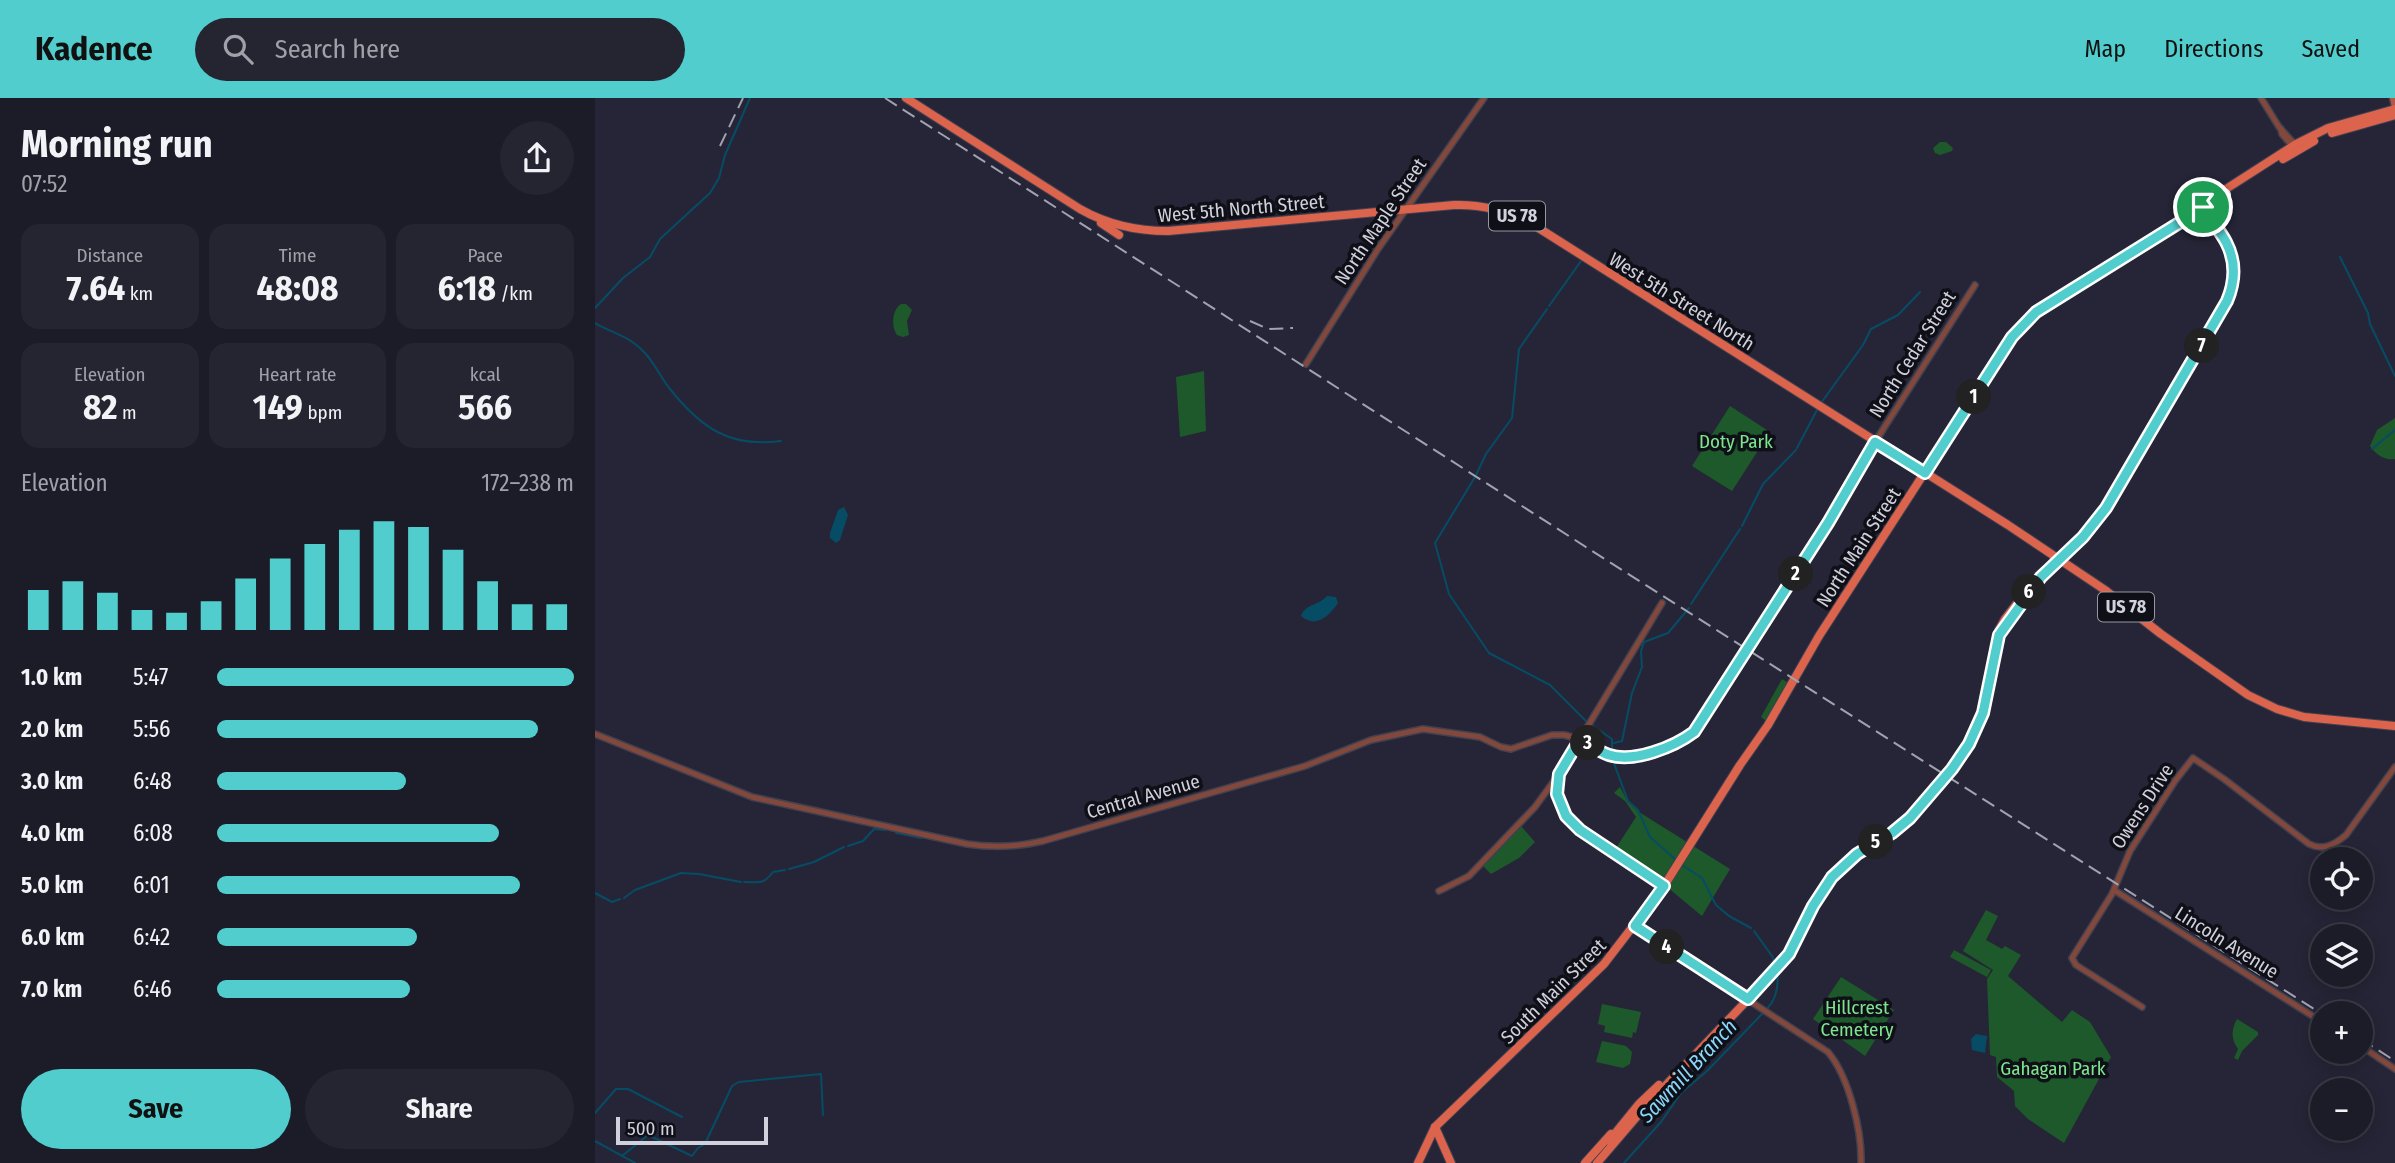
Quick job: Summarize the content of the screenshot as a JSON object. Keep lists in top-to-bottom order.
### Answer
{
  "streets": {
    "main road": [
      "West 5th North Street",
      "US 78",
      "West 5th Street North",
      "North Main Street",
      "South Main Street"
    ],
    "street": [
      "North Maple Street",
      "North Cedar Street",
      "Central Avenue",
      "Owens Drive",
      "Lincoln Avenue"
    ]
  },
  "crossings": [
    ["West 5th North Street", "North Maple Street"],
    ["West 5th North Street", "West 5th Street North"],
    ["US 78", "West 5th Street North"],
    ["US 78", "North Main Street"],
    ["North Maple Street", "West 5th Street North"],
    ["West 5th Street North", "North Cedar Street"],
    ["West 5th Street North", "North Main Street"],
    ["North Cedar Street", "Central Avenue"],
    ["North Main Street", "South Main Street"],
    ["Owens Drive", "Lincoln Avenue"]
  ],
  "water": ["Sawmill Branch"],
  "parks": ["Doty Park", "Hillcrest Cemetery", "Gahagan Park"],
  "scale_bar": "500 m",
  "page": {
    "header": "Kadence",
    "search": "Search here",
    "nav": ["Map", "Directions", "Saved"],
    "heading": ["Morning run", "07:52"],
    "stats": [
      ["Distance", "7.64 km"],
      ["Time", "48:08"],
      ["Pace", "6:18 /km"],
      ["Elevation", "82 m"],
      ["Heart rate", "149 bpm"],
      ["kcal", "566"]
    ],
    "pins": [
      "7",
      "1",
      "2",
      "6",
      "3",
      "5",
      "4"
    ],
    "chart": ["Elevation", "172–238 m"],
    "list": [
      {
        "name": "1.0 km",
        "note": "5:47"
      },
      {
        "name": "2.0 km",
        "note": "5:56"
      },
      {
        "name": "3.0 km",
        "note": "6:48"
      },
      {
        "name": "4.0 km",
        "note": "6:08"
      },
      {
        "name": "5.0 km",
        "note": "6:01"
      },
      {
        "name": "6.0 km",
        "note": "6:42"
      },
      {
        "name": "7.0 km",
        "note": "6:46"
      }
    ],
    "map_buttons": ["+", "−"],
    "buttons": ["Save", "Share"],
    "scale": "500 m"
  }
}
